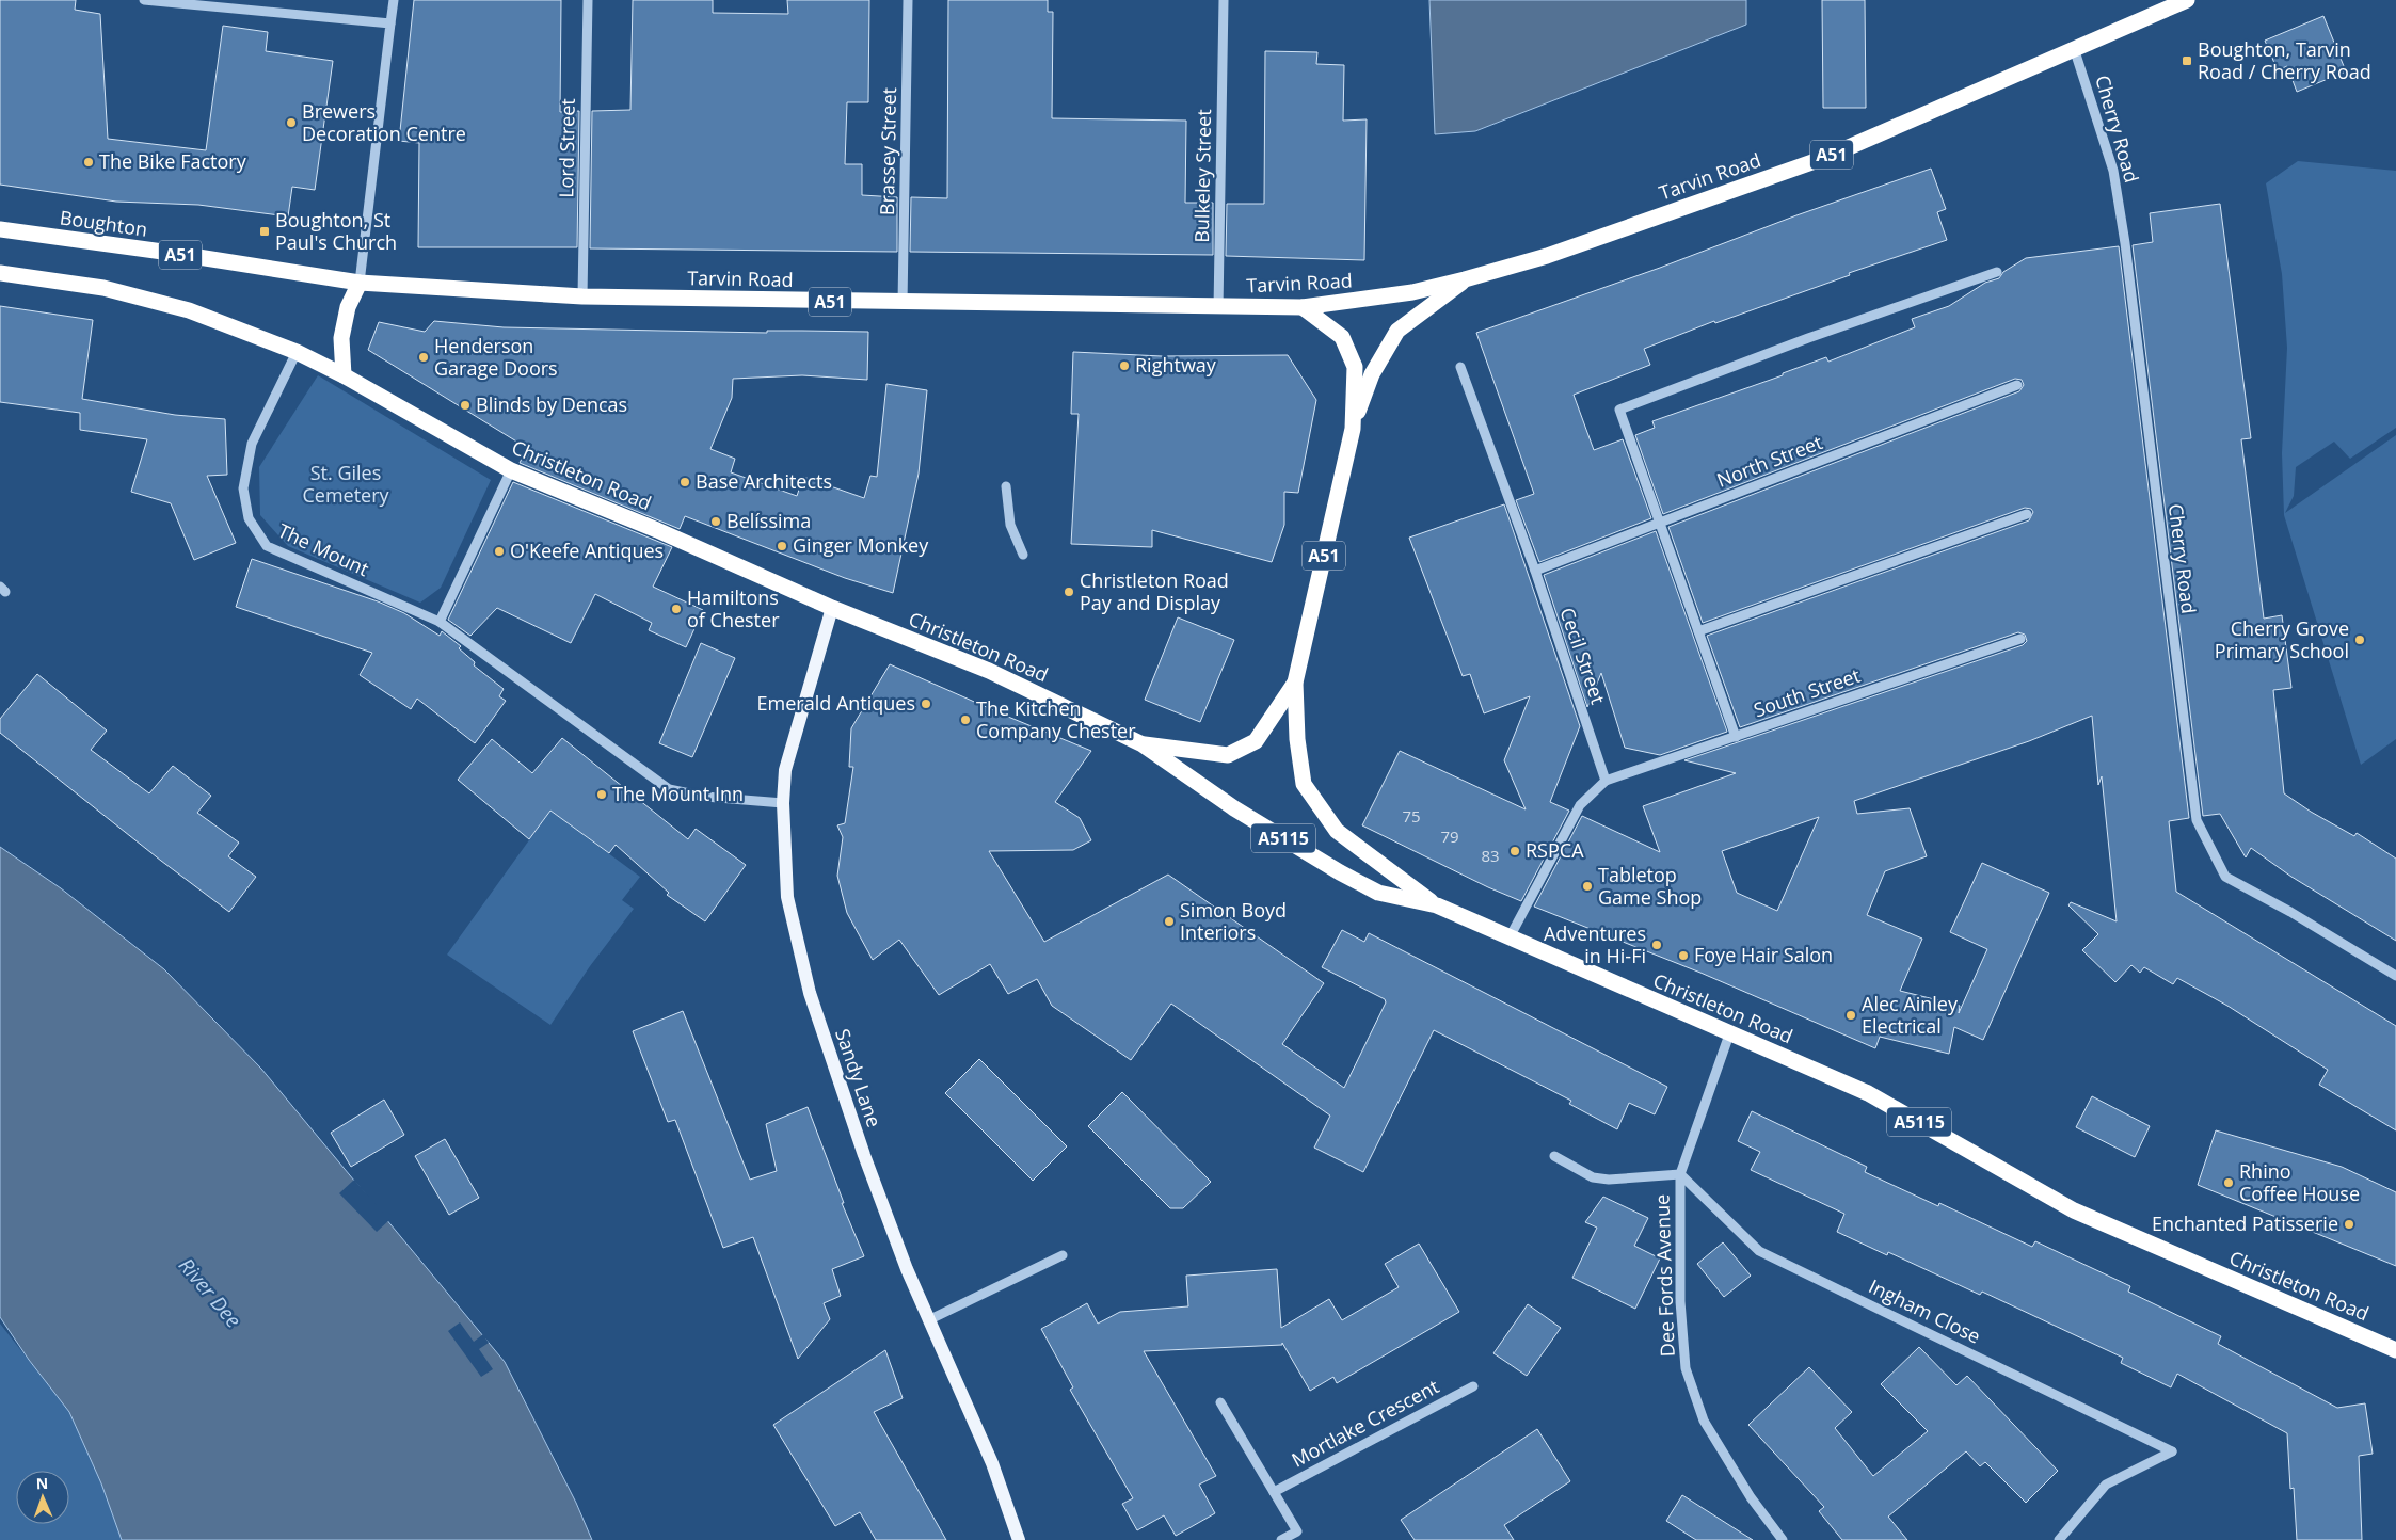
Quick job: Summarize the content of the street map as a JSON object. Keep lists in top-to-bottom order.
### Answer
{
  "streets": {
    "highway": [
      "A51",
      "Tarvin Road",
      "Boughton",
      "Christleton Road",
      "A5115"
    ],
    "main road": ["Sandy Lane"],
    "street": [
      "Cherry Road",
      "Lord Street",
      "Brassey Street",
      "Bulkeley Street",
      "North Street",
      "The Mount",
      "Cecil Street",
      "South Street",
      "Dee Fords Avenue",
      "Ingham Close",
      "Mortlake Crescent"
    ]
  },
  "crossings": [
    ["Cherry Road", "Tarvin Road"],
    ["Lord Street", "Tarvin Road"],
    ["Brassey Street", "Tarvin Road"],
    ["A51", "Tarvin Road"],
    ["A51", "Christleton Road"],
    ["A51", "The Mount"],
    ["A51", "A5115"],
    ["Bulkeley Street", "Tarvin Road"],
    ["Tarvin Road", "Boughton"],
    ["North Street", "Cecil Street"],
    ["Christleton Road", "A5115"],
    ["Christleton Road", "Sandy Lane"],
    ["The Mount", "Sandy Lane"],
    ["Cecil Street", "South Street"],
    ["Dee Fords Avenue", "Ingham Close"]
  ],
  "water": ["River Dee"],
  "parks": ["St. Giles Cemetery"],
  "places": {
    "transit": ["Boughton, Tarvin Road / Cherry Road", "Boughton, St Paul's Church"],
    "other": [
      "Brewers Decoration Centre",
      "The Bike Factory",
      "Henderson Garage Doors",
      "Rightway",
      "Blinds by Dencas",
      "Base Architects",
      "Belíssima",
      "Ginger Monkey",
      "O'Keefe Antiques",
      "Christleton Road Pay and Display",
      "Hamiltons of Chester",
      "Cherry Grove Primary School",
      "Emerald Antiques",
      "The Kitchen Company Chester",
      "The Mount Inn",
      "RSPCA",
      "Tabletop Game Shop",
      "Simon Boyd Interiors",
      "Adventures in Hi-Fi",
      "Foye Hair Salon",
      "Alec Ainley Electrical",
      "Rhino Coffee House",
      "Enchanted Patisserie"
    ]
  },
  "house_numbers": ["75", "79", "83"],
  "north": "top"
}
